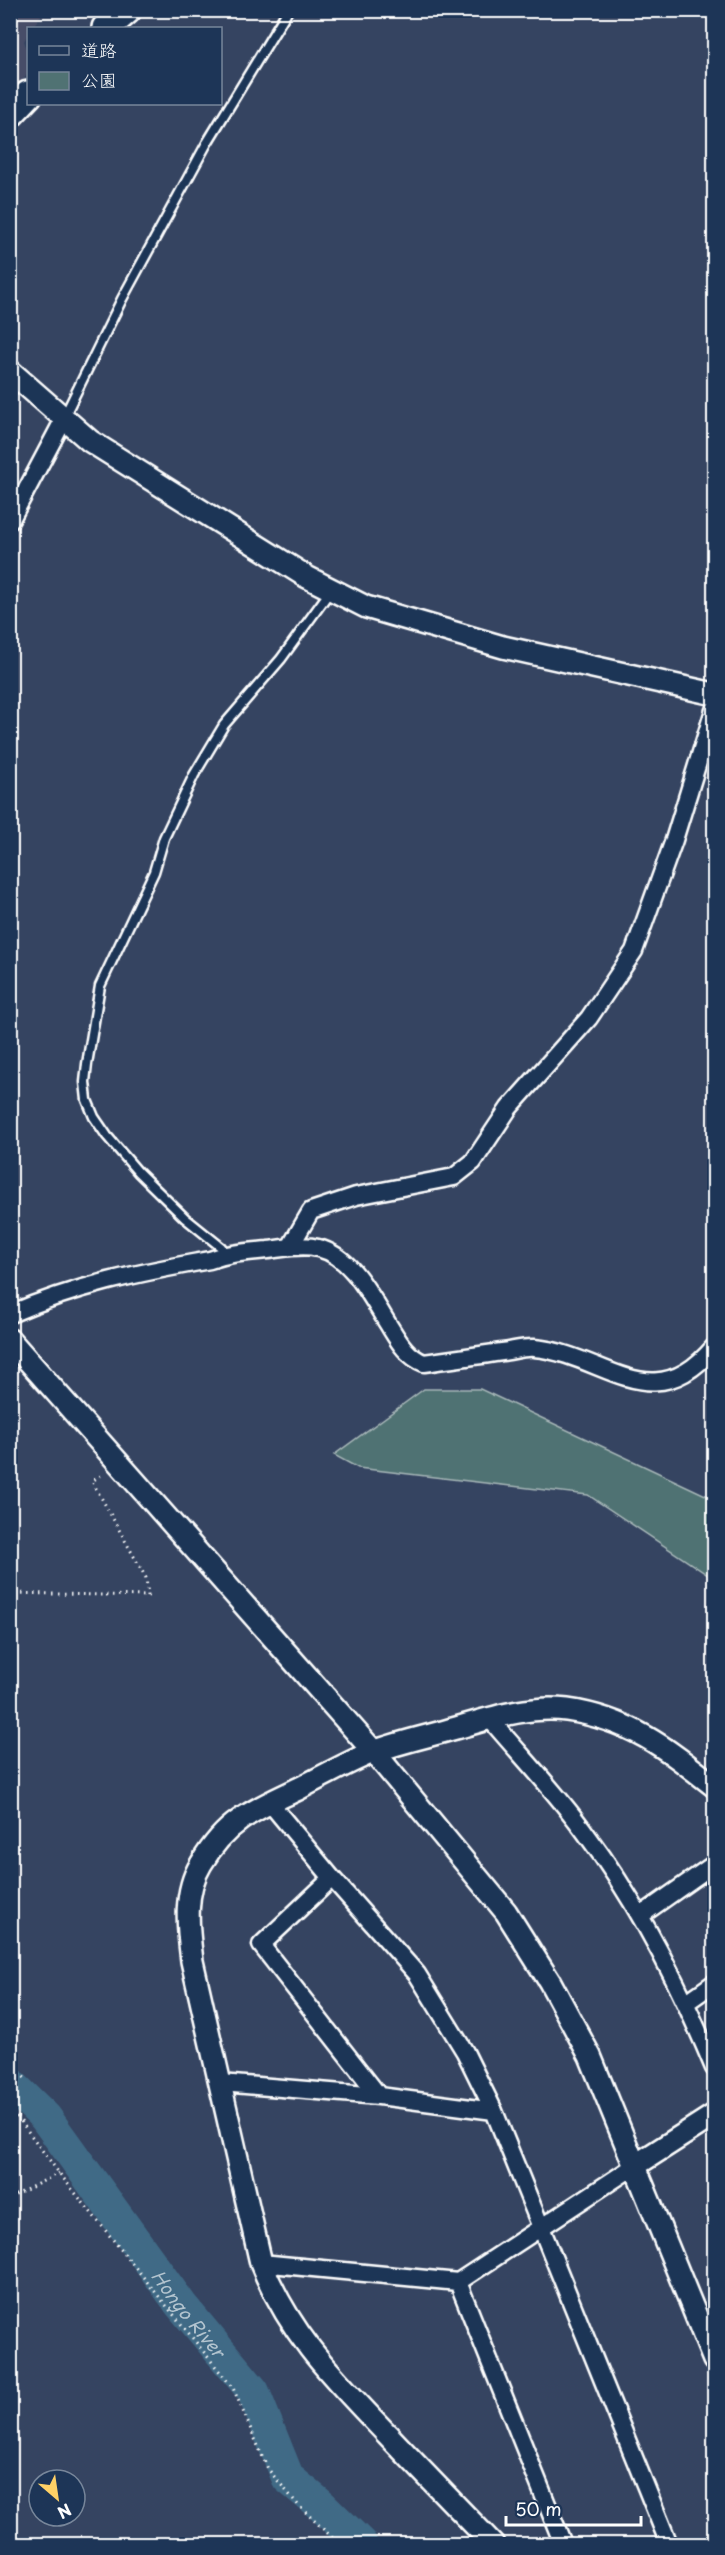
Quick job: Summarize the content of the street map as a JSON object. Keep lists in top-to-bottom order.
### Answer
{
  "water": ["Hongo River"],
  "legend": ["道路", "公園"],
  "scale_bar": "50 m",
  "north": "bottom right"
}
